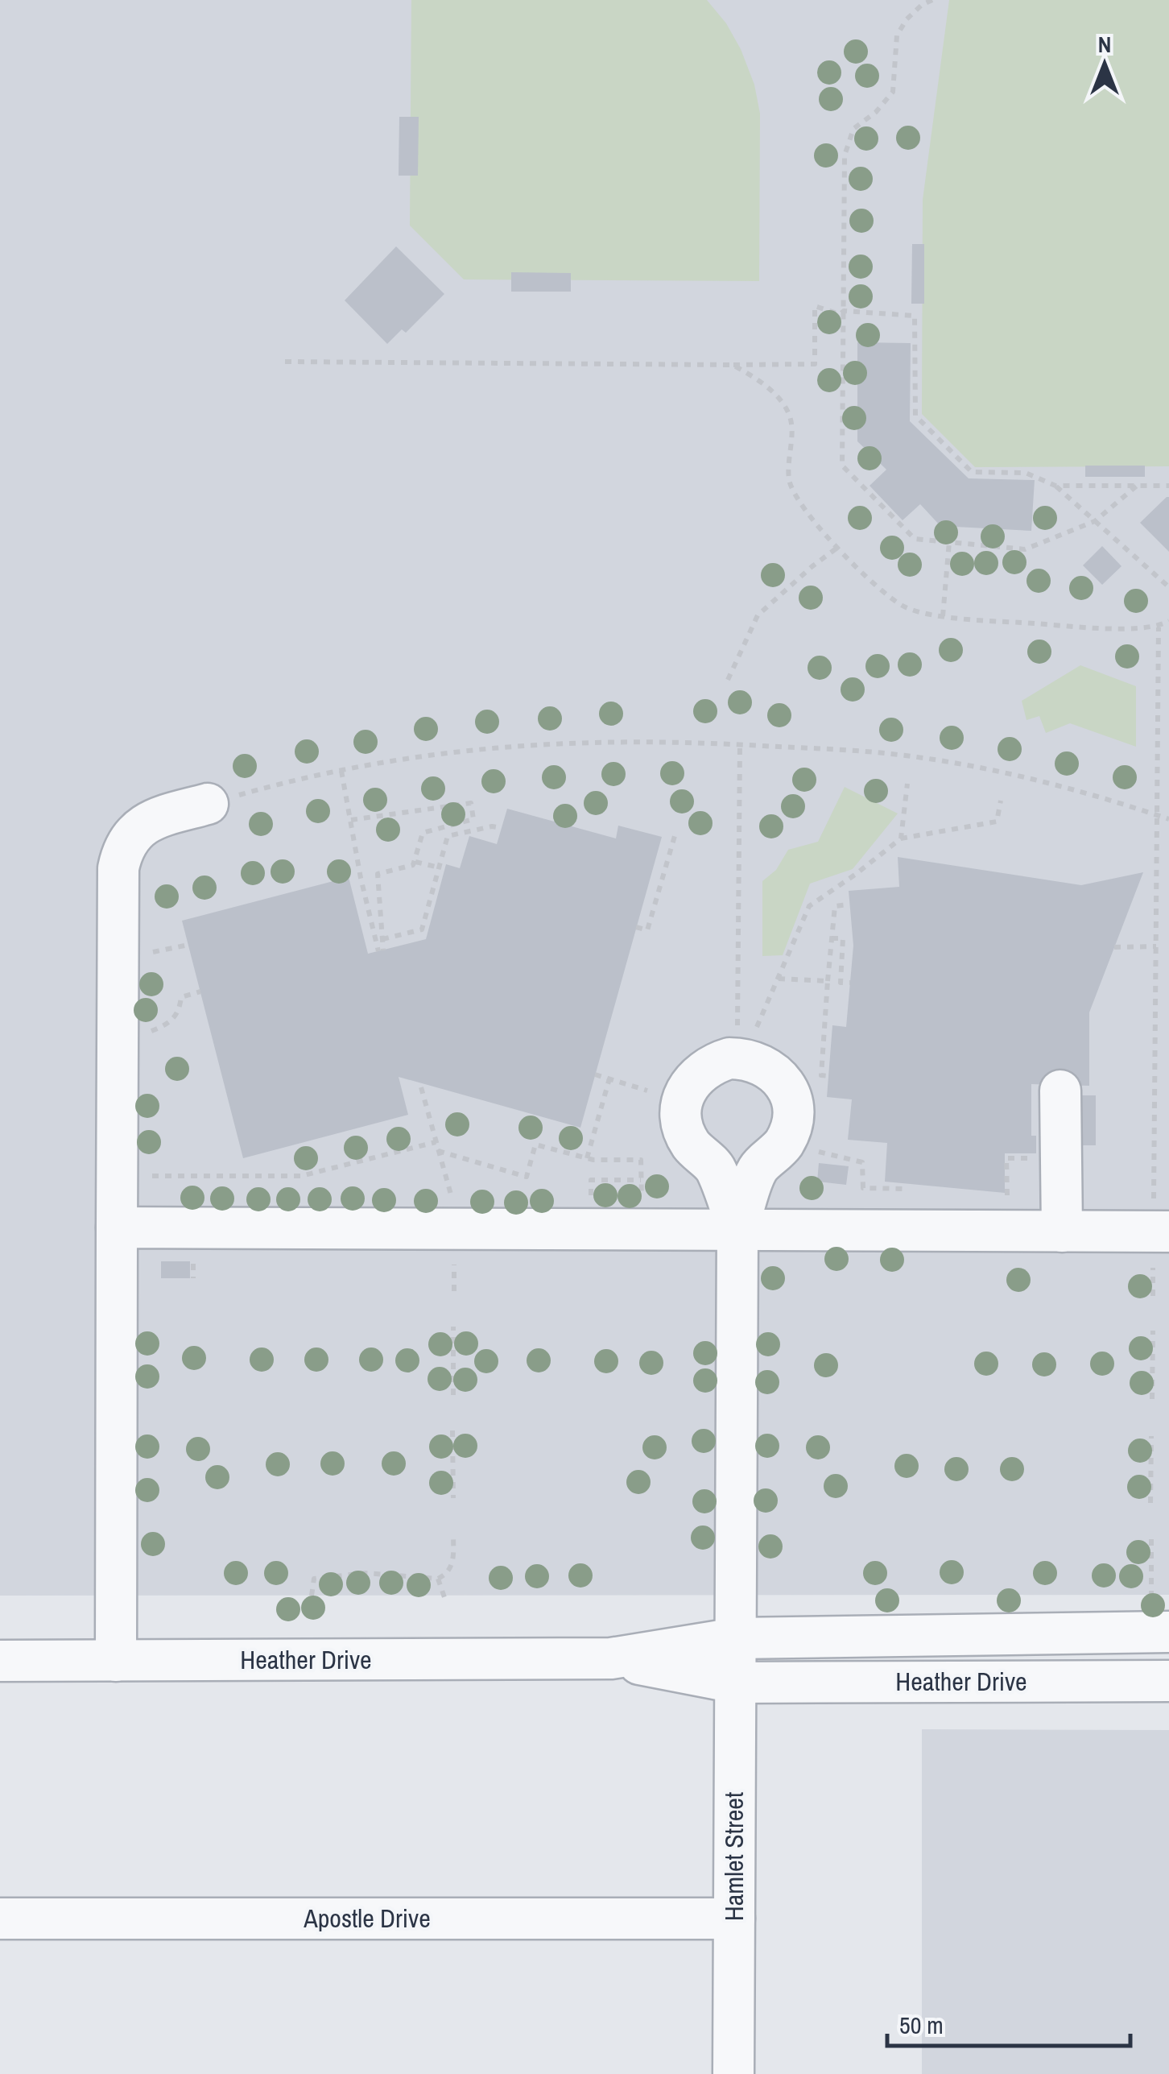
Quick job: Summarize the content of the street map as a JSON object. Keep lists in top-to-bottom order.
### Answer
{
  "streets": {
    "street": ["Heather Drive", "Hamlet Street", "Apostle Drive"]
  },
  "crossings": [
    ["Heather Drive", "Hamlet Street"],
    ["Hamlet Street", "Apostle Drive"]
  ],
  "scale_bar": "50 m",
  "north": "top"
}
